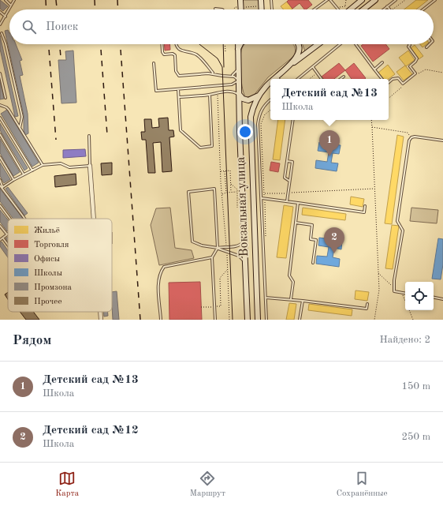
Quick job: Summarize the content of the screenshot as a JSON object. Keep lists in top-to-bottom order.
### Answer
{
  "streets": {
    "main road": ["Вокзальная улица"]
  },
  "legend": [
    "Жильё",
    "Торговля",
    "Офисы",
    "Школы",
    "Промзона",
    "Прочее"
  ],
  "page": {
    "search": "Поиск",
    "popup": ["Детский сад №13", "Школа"],
    "pins": ["1", "2"],
    "heading": ["Рядом", "Найдено: 2"],
    "list": [
      {
        "mark": "1",
        "name": "Детский сад №13",
        "note": "Школа",
        "value": "150 m"
      },
      {
        "mark": "2",
        "name": "Детский сад №12",
        "note": "Школа",
        "value": "250 m"
      }
    ],
    "nav": ["Карта", "Маршрут", "Сохранённые"]
  }
}
